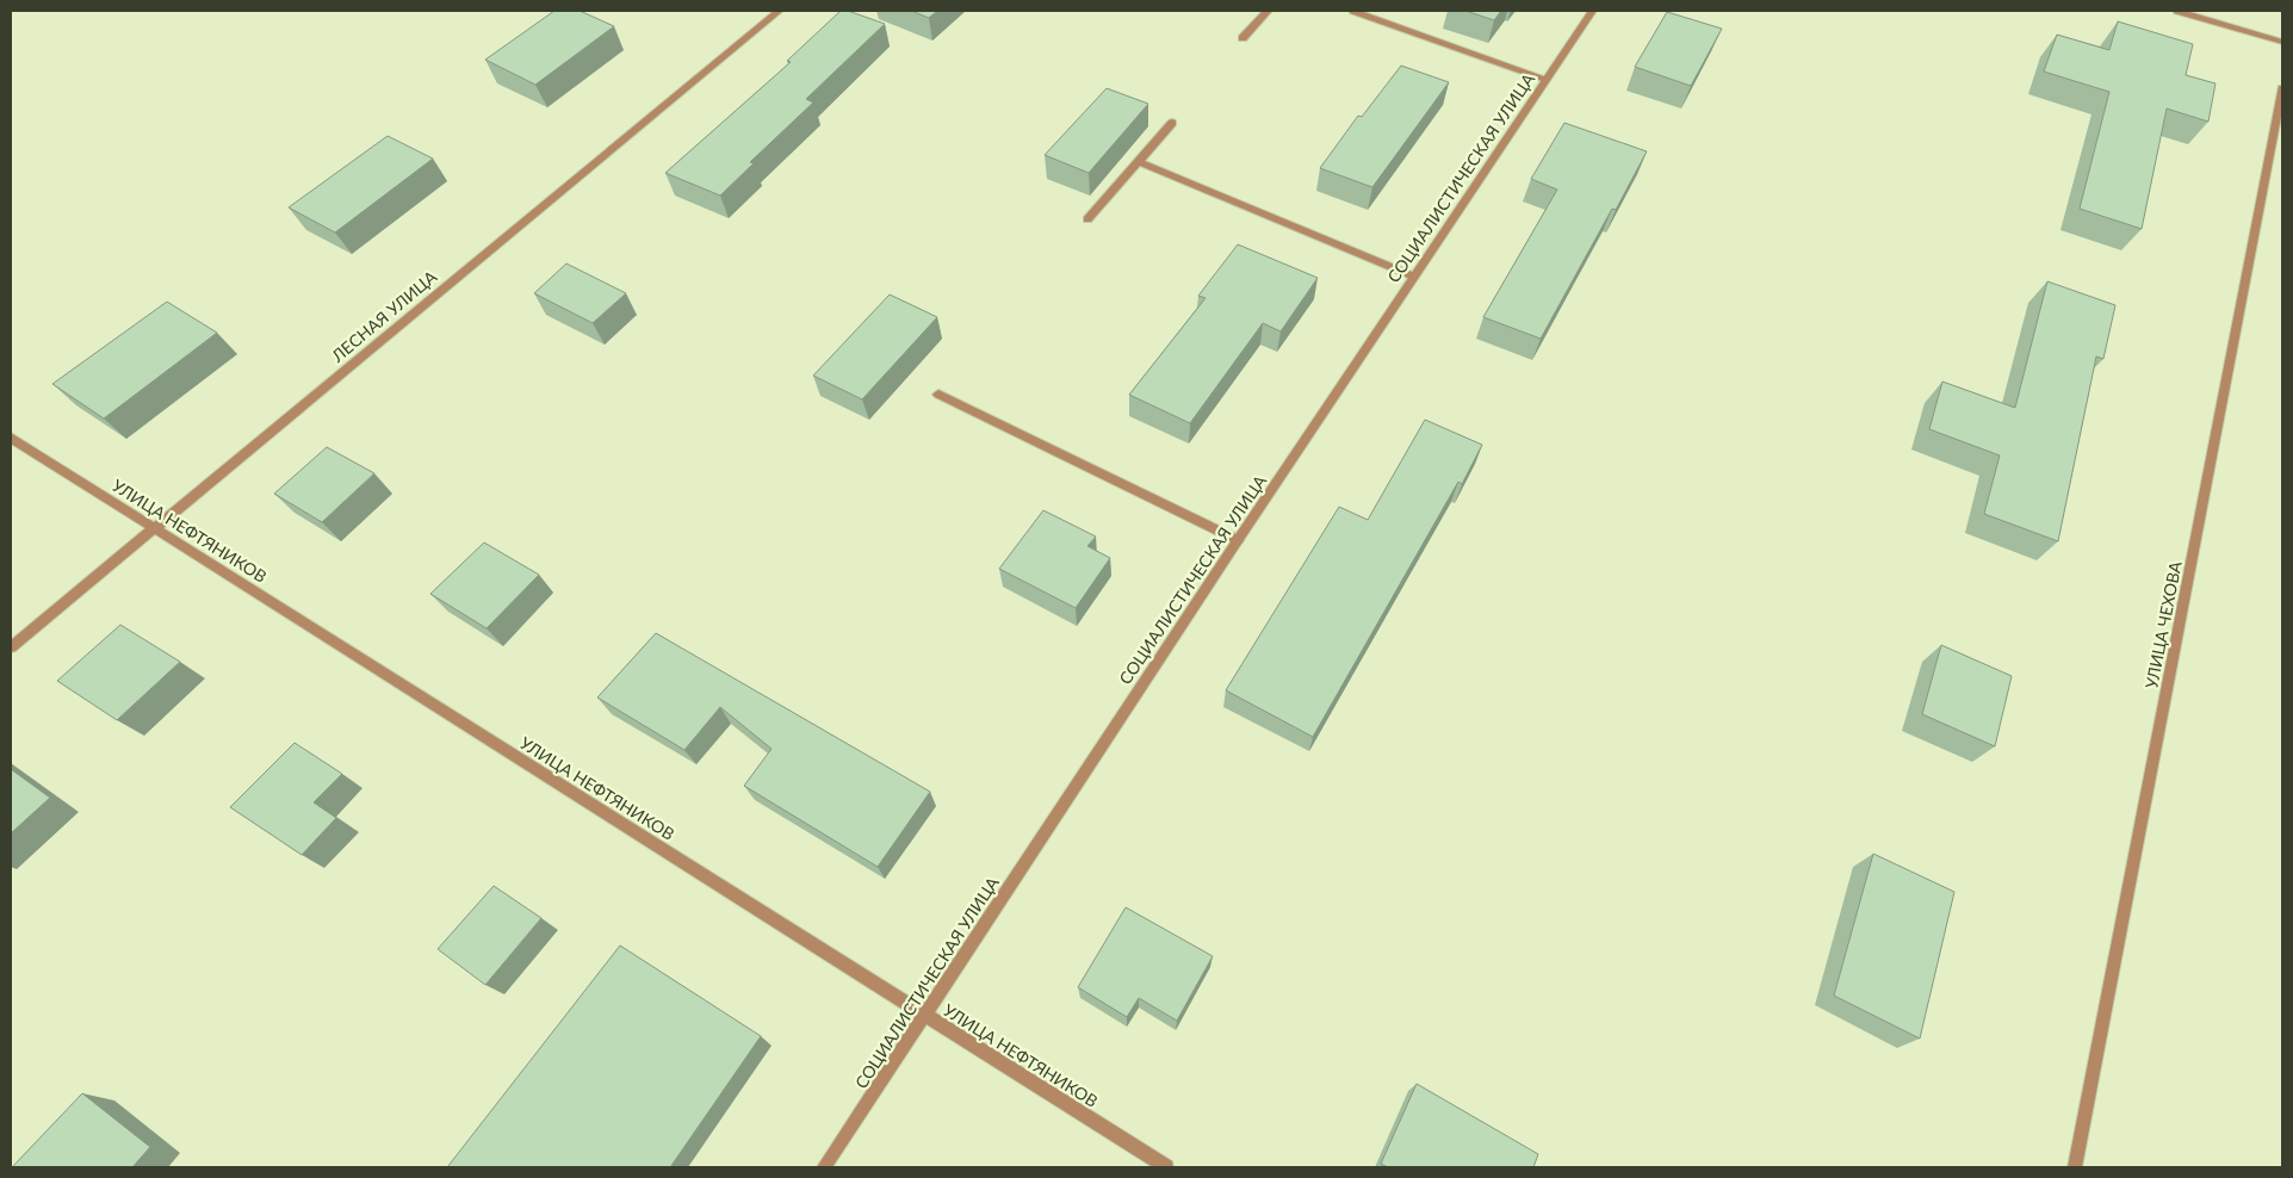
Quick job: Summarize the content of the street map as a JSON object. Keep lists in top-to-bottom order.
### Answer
{
  "streets": {
    "street": [
      "СОЦИАЛИСТИЧЕСКАЯ УЛИЦА",
      "ЛЕСНАЯ УЛИЦА",
      "УЛИЦА НЕФТЯНИКОВ",
      "УЛИЦА ЧЕХОВА"
    ]
  },
  "crossings": [
    ["СОЦИАЛИСТИЧЕСКАЯ УЛИЦА", "УЛИЦА НЕФТЯНИКОВ"],
    ["ЛЕСНАЯ УЛИЦА", "УЛИЦА НЕФТЯНИКОВ"]
  ]
}
